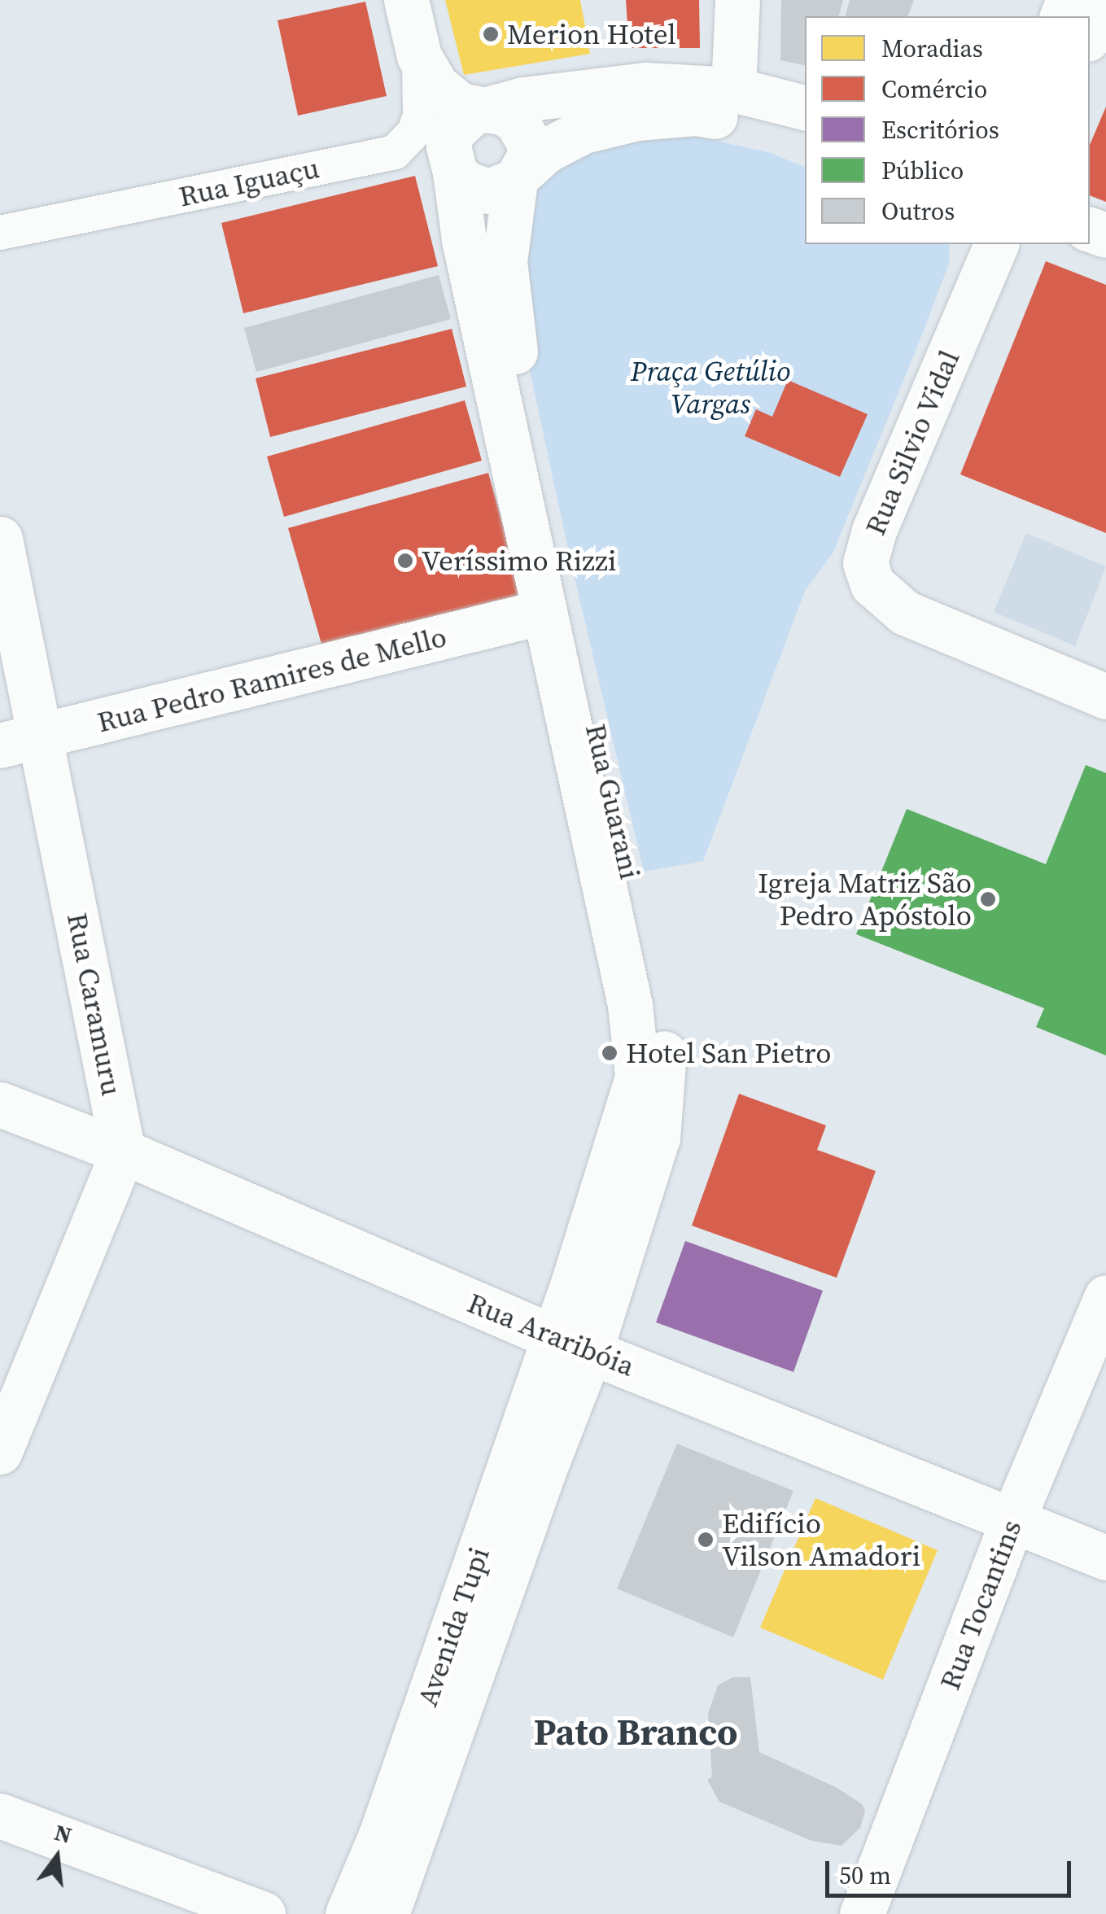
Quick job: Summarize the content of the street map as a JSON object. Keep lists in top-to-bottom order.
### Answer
{
  "streets": {
    "main road": [
      "Rua Silvio Vidal",
      "Rua Pedro Ramires de Mello",
      "Rua Guarani",
      "Rua Caramuru",
      "Rua Araribóia",
      "Rua Tocantins",
      "Avenida Tupi"
    ],
    "street": ["Rua Iguaçu"]
  },
  "crossings": [
    ["Rua Iguaçu", "Rua Guarani"],
    ["Rua Pedro Ramires de Mello", "Rua Guarani"],
    ["Rua Pedro Ramires de Mello", "Rua Caramuru"],
    ["Rua Guarani", "Rua Araribóia"],
    ["Rua Guarani", "Avenida Tupi"],
    ["Rua Caramuru", "Rua Araribóia"],
    ["Rua Araribóia", "Rua Tocantins"],
    ["Rua Araribóia", "Avenida Tupi"]
  ],
  "districts": ["Pato Branco"],
  "parks": ["Praça Getúlio Vargas"],
  "places": [
    "Merion Hotel",
    "Veríssimo Rizzi",
    "Igreja Matriz São Pedro Apóstolo",
    "Hotel San Pietro",
    "Edifício Vilson Amadori"
  ],
  "legend": [
    "Moradias",
    "Comércio",
    "Escritórios",
    "Público",
    "Outros"
  ],
  "scale_bar": "50 m",
  "north": "top"
}
